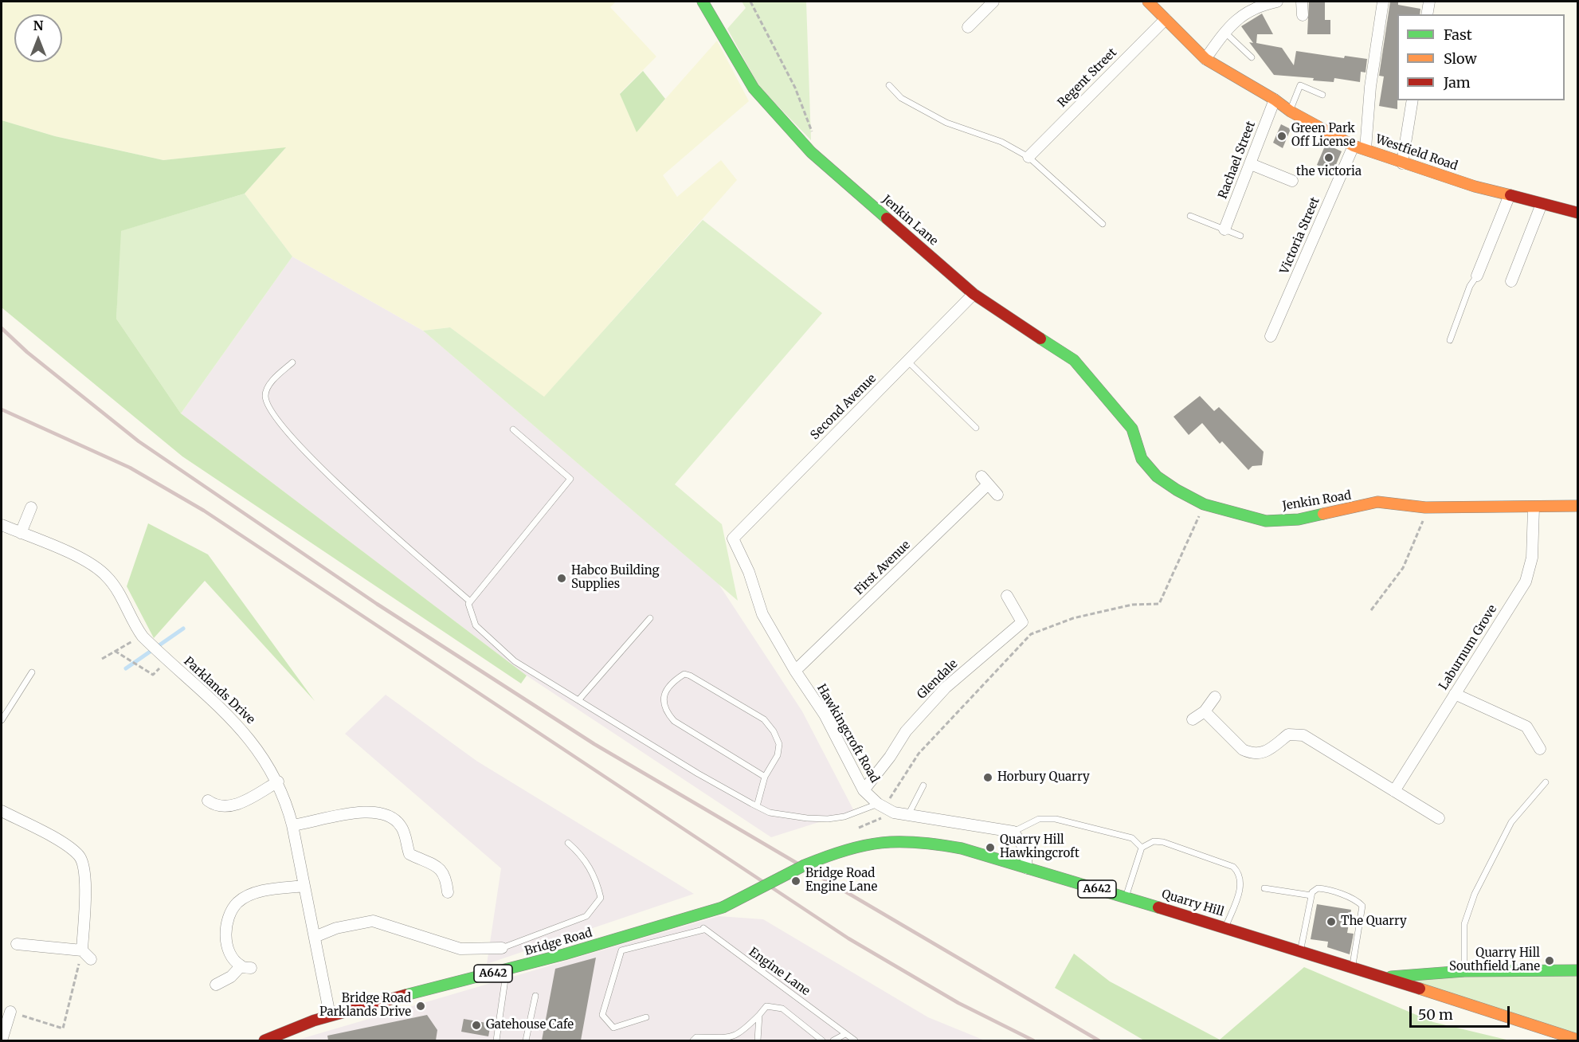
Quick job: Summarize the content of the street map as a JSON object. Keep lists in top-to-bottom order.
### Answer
{
  "streets": {
    "main road": [
      "Westfield Road",
      "Jenkin Lane",
      "Jenkin Road",
      "A642",
      "Quarry Hill",
      "Bridge Road"
    ],
    "street": [
      "Regent Street",
      "Rachael Street",
      "Victoria Street",
      "Second Avenue",
      "First Avenue",
      "Laburnum Grove",
      "Glendale",
      "Parklands Drive",
      "Hawkingcroft Road"
    ],
    "lane": ["Engine Lane"]
  },
  "crossings": [
    ["Regent Street", "Westfield Road"],
    ["Westfield Road", "Rachael Street"],
    ["Westfield Road", "Victoria Street"],
    ["Jenkin Lane", "Second Avenue"],
    ["Jenkin Lane", "Jenkin Road"],
    ["Second Avenue", "Hawkingcroft Road"],
    ["Jenkin Road", "Laburnum Grove"],
    ["First Avenue", "Hawkingcroft Road"],
    ["Glendale", "Hawkingcroft Road"],
    ["Parklands Drive", "Bridge Road"],
    ["A642", "Quarry Hill"],
    ["Quarry Hill", "Bridge Road"]
  ],
  "places": [
    "Green Park Off License",
    "the victoria",
    "Habco Building Supplies",
    "Horbury Quarry",
    "Quarry Hill Hawkingcroft",
    "Bridge Road Engine Lane",
    "The Quarry",
    "Quarry Hill Southfield Lane",
    "Bridge Road Parklands Drive",
    "Gatehouse Cafe"
  ],
  "legend": ["Fast", "Slow", "Jam"],
  "scale_bar": "50 m",
  "north": "top"
}
